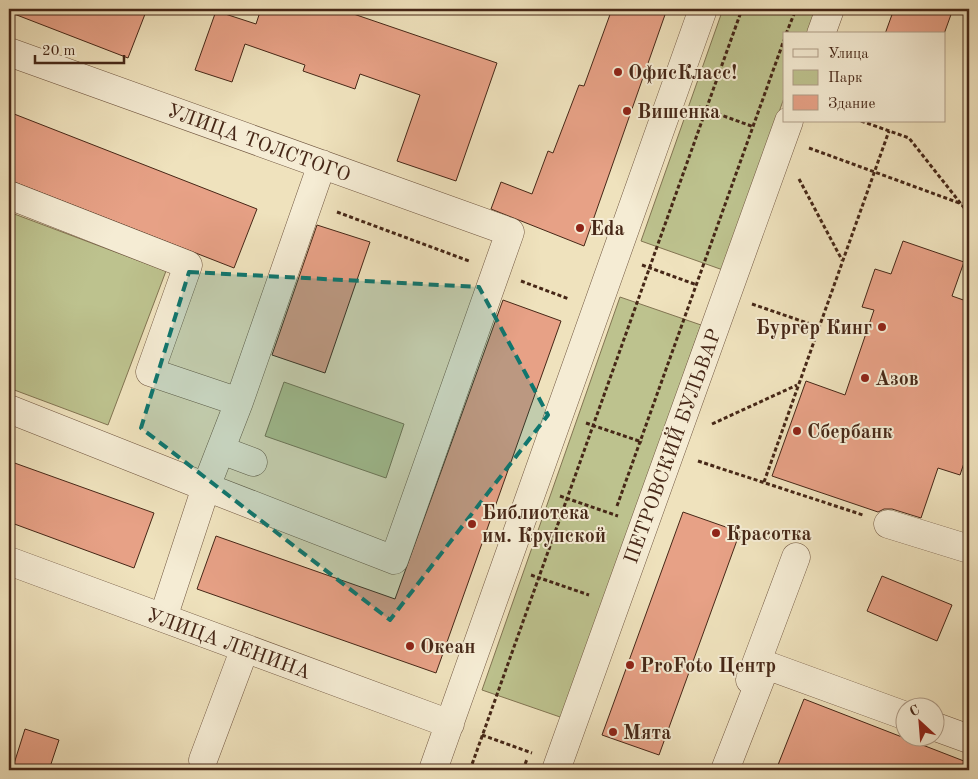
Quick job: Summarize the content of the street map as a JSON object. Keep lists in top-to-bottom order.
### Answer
{
  "streets": {
    "street": ["УЛИЦА ТОЛСТОГО", "ПЕТРОВСКИЙ БУЛЬВАР", "УЛИЦА ЛЕНИНА"]
  },
  "places": [
    "ОфисКласс!",
    "Вишенка",
    "Eda",
    "Бургер Кинг",
    "Азов",
    "Сбербанк",
    "Библиотека им. Крупской",
    "Красотка",
    "Океан",
    "ProFoto Центр",
    "Мята"
  ],
  "legend": ["Улица", "Парк", "Здание"],
  "scale_bar": "20 m",
  "north": "top left"
}
